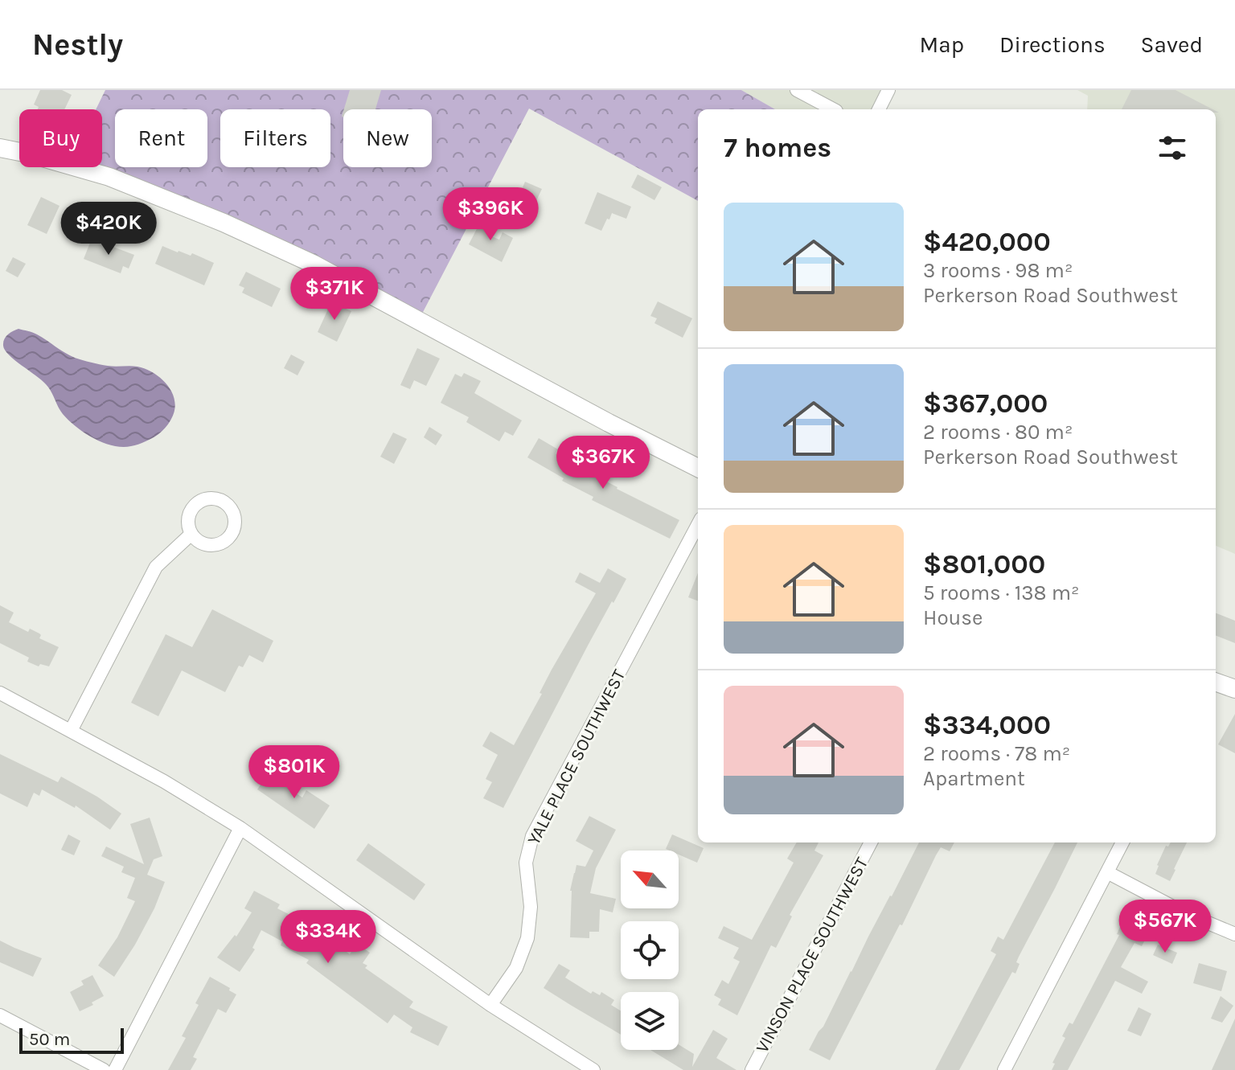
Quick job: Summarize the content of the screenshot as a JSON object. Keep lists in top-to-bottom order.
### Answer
{
  "streets": {
    "street": ["YALE PLACE SOUTHWEST", "VINSON PLACE SOUTHWEST"]
  },
  "scale_bar": "50 m",
  "north": "top left",
  "page": {
    "header": "Nestly",
    "nav": ["Map", "Directions", "Saved"],
    "chip": [
      "Buy",
      "Rent",
      "Filters",
      "New"
    ],
    "heading": "7 homes",
    "list": [
      {
        "name": "$420,000",
        "note": "3 rooms · 98 m² · Perkerson Road Southwest"
      },
      {
        "name": "$367,000",
        "note": "2 rooms · 80 m² · Perkerson Road Southwest"
      },
      {
        "name": "$801,000",
        "note": "5 rooms · 138 m² · House"
      },
      {
        "name": "$334,000",
        "note": "2 rooms · 78 m² · Apartment"
      }
    ],
    "price": [
      "$396K",
      "$420K",
      "$371K",
      "$367K",
      "$801K",
      "$567K",
      "$334K"
    ],
    "scale": "50 m"
  }
}
